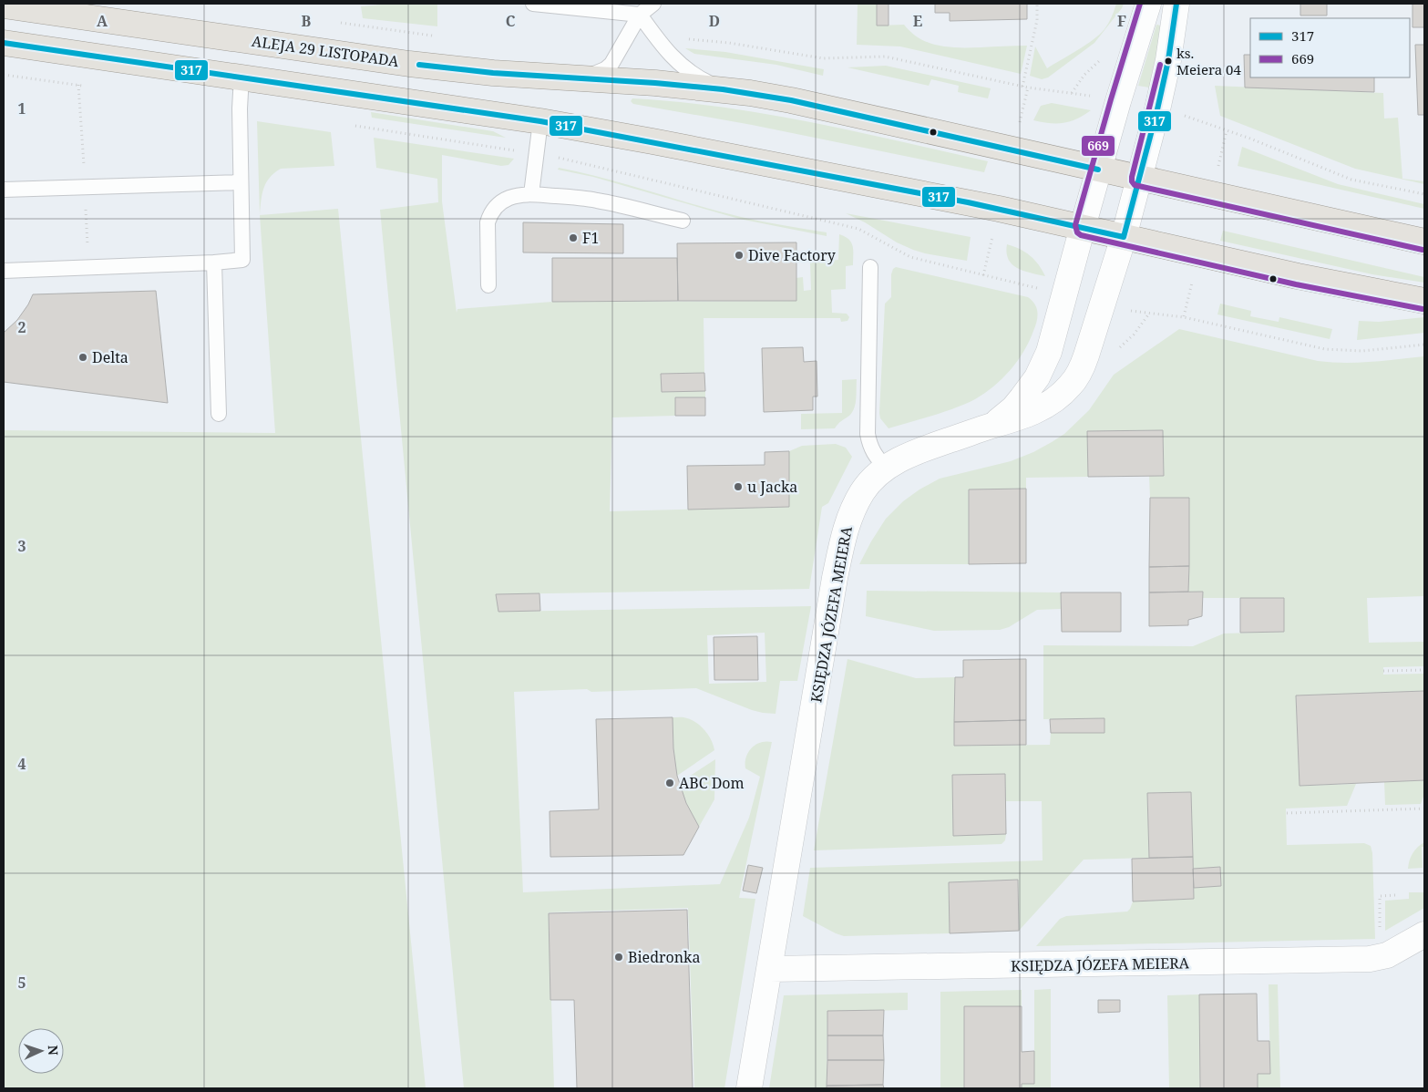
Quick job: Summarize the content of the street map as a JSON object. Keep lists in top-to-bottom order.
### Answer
{
  "streets": {
    "main road": ["ALEJA 29 LISTOPADA"],
    "street": ["KSIĘDZA JÓZEFA MEIERA"]
  },
  "crossings": [
    ["ALEJA 29 LISTOPADA", "KSIĘDZA JÓZEFA MEIERA"]
  ],
  "places": [
    "ks. Meiera 04",
    "F1",
    "Dive Factory",
    "Delta",
    "u Jacka",
    "ABC Dom",
    "Biedronka"
  ],
  "lines": ["transit line 317", "transit line 669"],
  "legend": ["317", "669"],
  "north": "right",
  "grid": {
    "columns": [
      "A",
      "B",
      "C",
      "D",
      "E",
      "F"
    ],
    "rows": [
      "1",
      "2",
      "3",
      "4",
      "5"
    ]
  }
}
